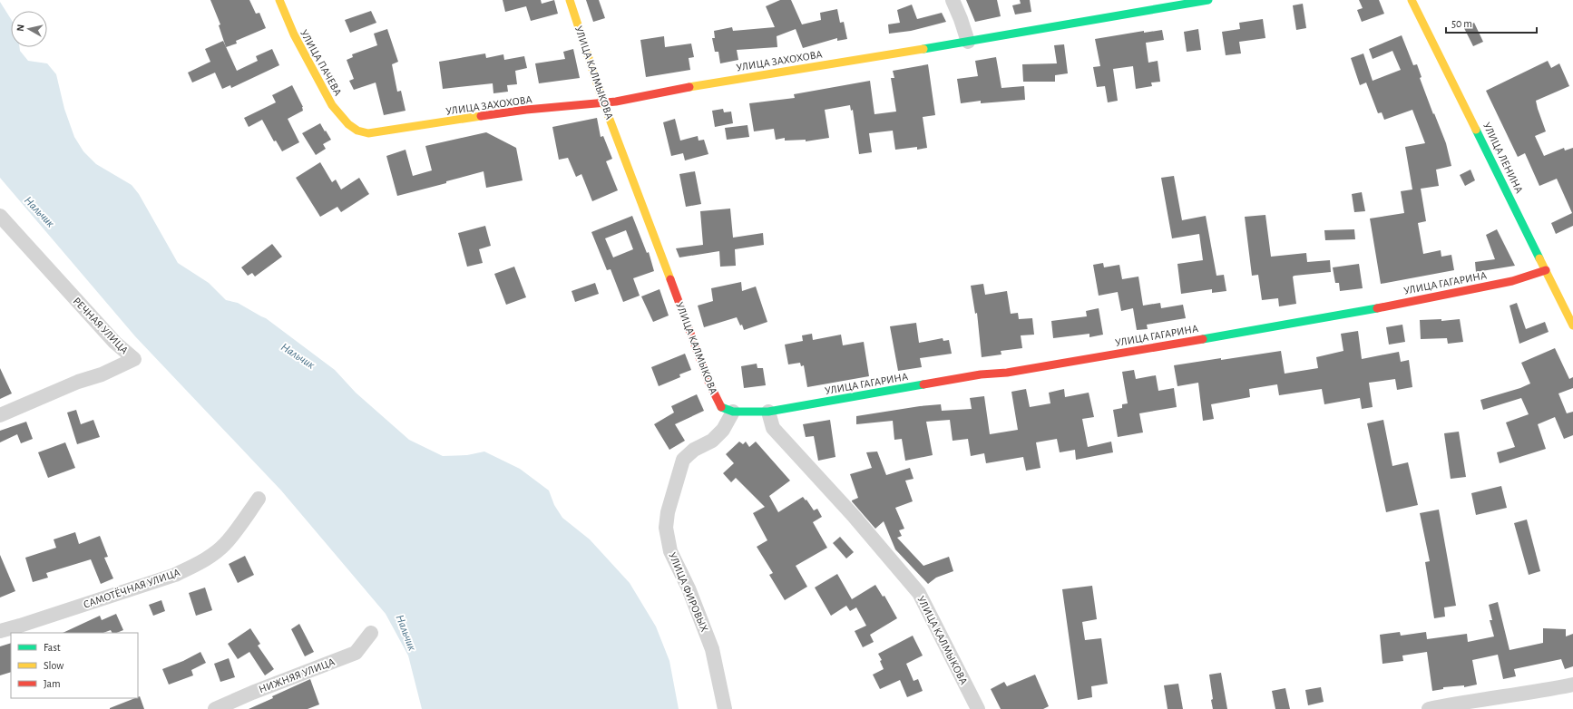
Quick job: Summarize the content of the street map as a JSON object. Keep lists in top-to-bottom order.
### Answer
{
  "streets": {
    "street": [
      "УЛИЦА ЗАХОХОВА",
      "УЛИЦА ПАЧЕВА",
      "УЛИЦА КАЛМЫКОВА",
      "УЛИЦА ЛЕНИНА",
      "УЛИЦА ГАГАРИНА",
      "РЕЧНАЯ УЛИЦА",
      "САМОТЁЧНАЯ УЛИЦА",
      "УЛИЦА ФИРОВЫХ",
      "НИЖНЯЯ УЛИЦА"
    ]
  },
  "crossings": [
    ["УЛИЦА ЗАХОХОВА", "УЛИЦА ПАЧЕВА"],
    ["УЛИЦА ЗАХОХОВА", "УЛИЦА КАЛМЫКОВА"],
    ["УЛИЦА КАЛМЫКОВА", "УЛИЦА ГАГАРИНА"],
    ["УЛИЦА КАЛМЫКОВА", "УЛИЦА ФИРОВЫХ"],
    ["УЛИЦА ЛЕНИНА", "УЛИЦА ГАГАРИНА"]
  ],
  "water": ["Нальчик"],
  "legend": ["Fast", "Slow", "Jam"],
  "scale_bar": "50 m",
  "north": "left"
}
